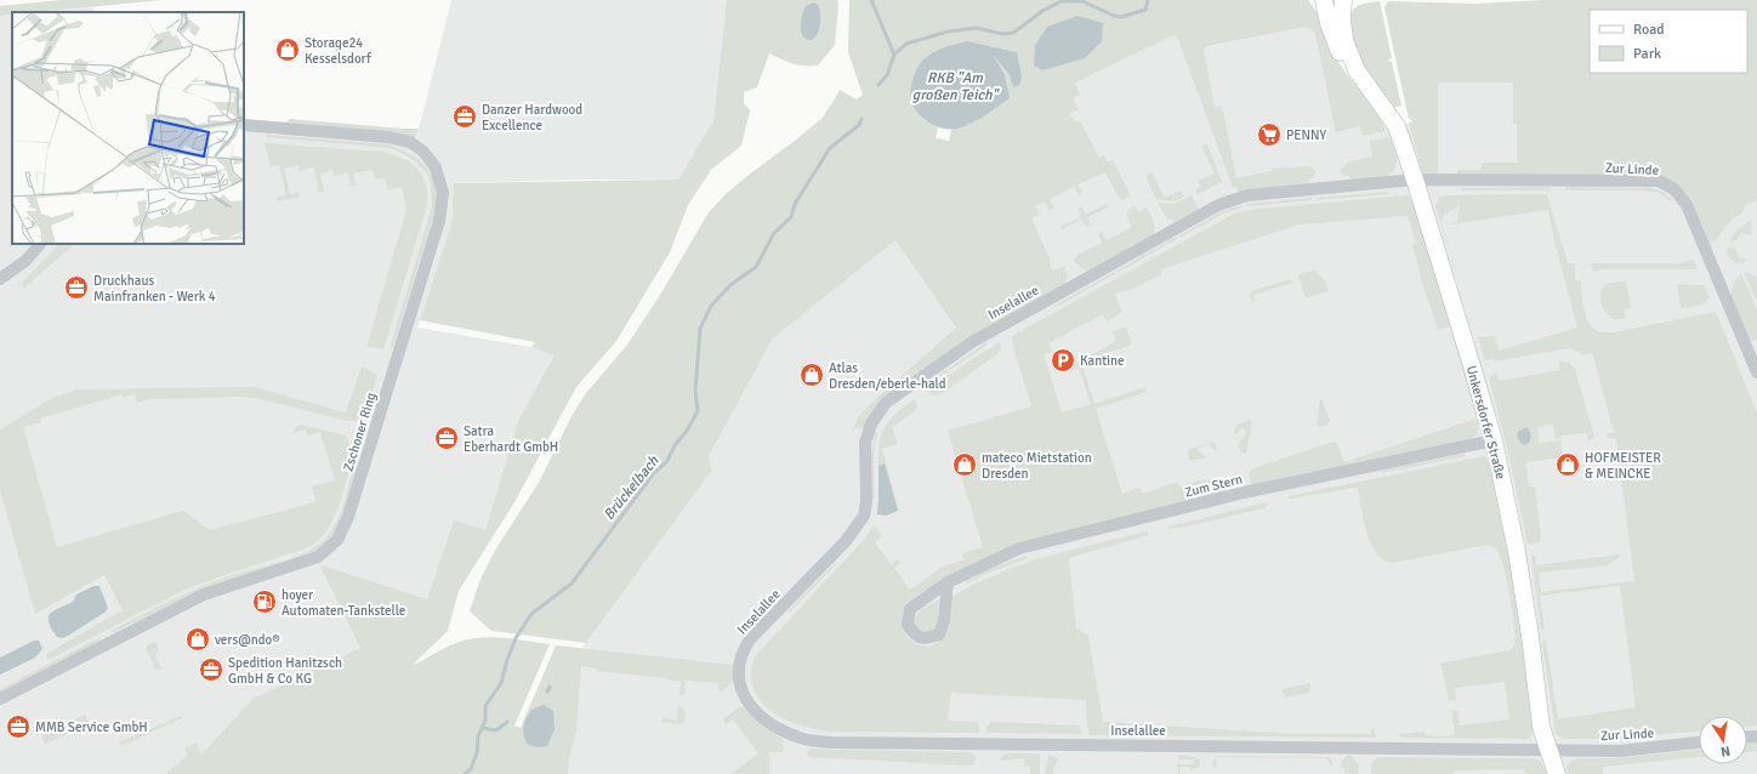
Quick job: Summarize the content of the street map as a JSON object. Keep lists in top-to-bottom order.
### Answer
{
  "streets": {
    "street": [
      "Zur Linde",
      "Inselallee",
      "Unkersdorfer Straße",
      "Zschoner Ring",
      "Zum Stern"
    ]
  },
  "crossings": [
    ["Zur Linde", "Inselallee"],
    ["Zur Linde", "Unkersdorfer Straße"],
    ["Inselallee", "Unkersdorfer Straße"],
    ["Unkersdorfer Straße", "Zum Stern"]
  ],
  "water": ["RKB \"Am großen Teich\"", "Brückelbach"],
  "places": {
    "shop": [
      "Storage24 Kesselsdorf",
      "Atlas Dresden/eberle-hald",
      "mateco Mietstation Dresden",
      "HOFMEISTER & MEINCKE",
      "vers@ndo®"
    ],
    "office": [
      "Danzer Hardwood Excellence",
      "Druckhaus Mainfranken - Werk 4",
      "Satra Eberhardt GmbH",
      "Spedition Hanitzsch GmbH & Co KG",
      "MMB Service GmbH"
    ],
    "supermarket": ["PENNY"],
    "parking": ["Kantine"],
    "fuel station": ["hoyer Automaten-Tankstelle"]
  },
  "legend": ["Road", "Park"],
  "north": "bottom"
}
